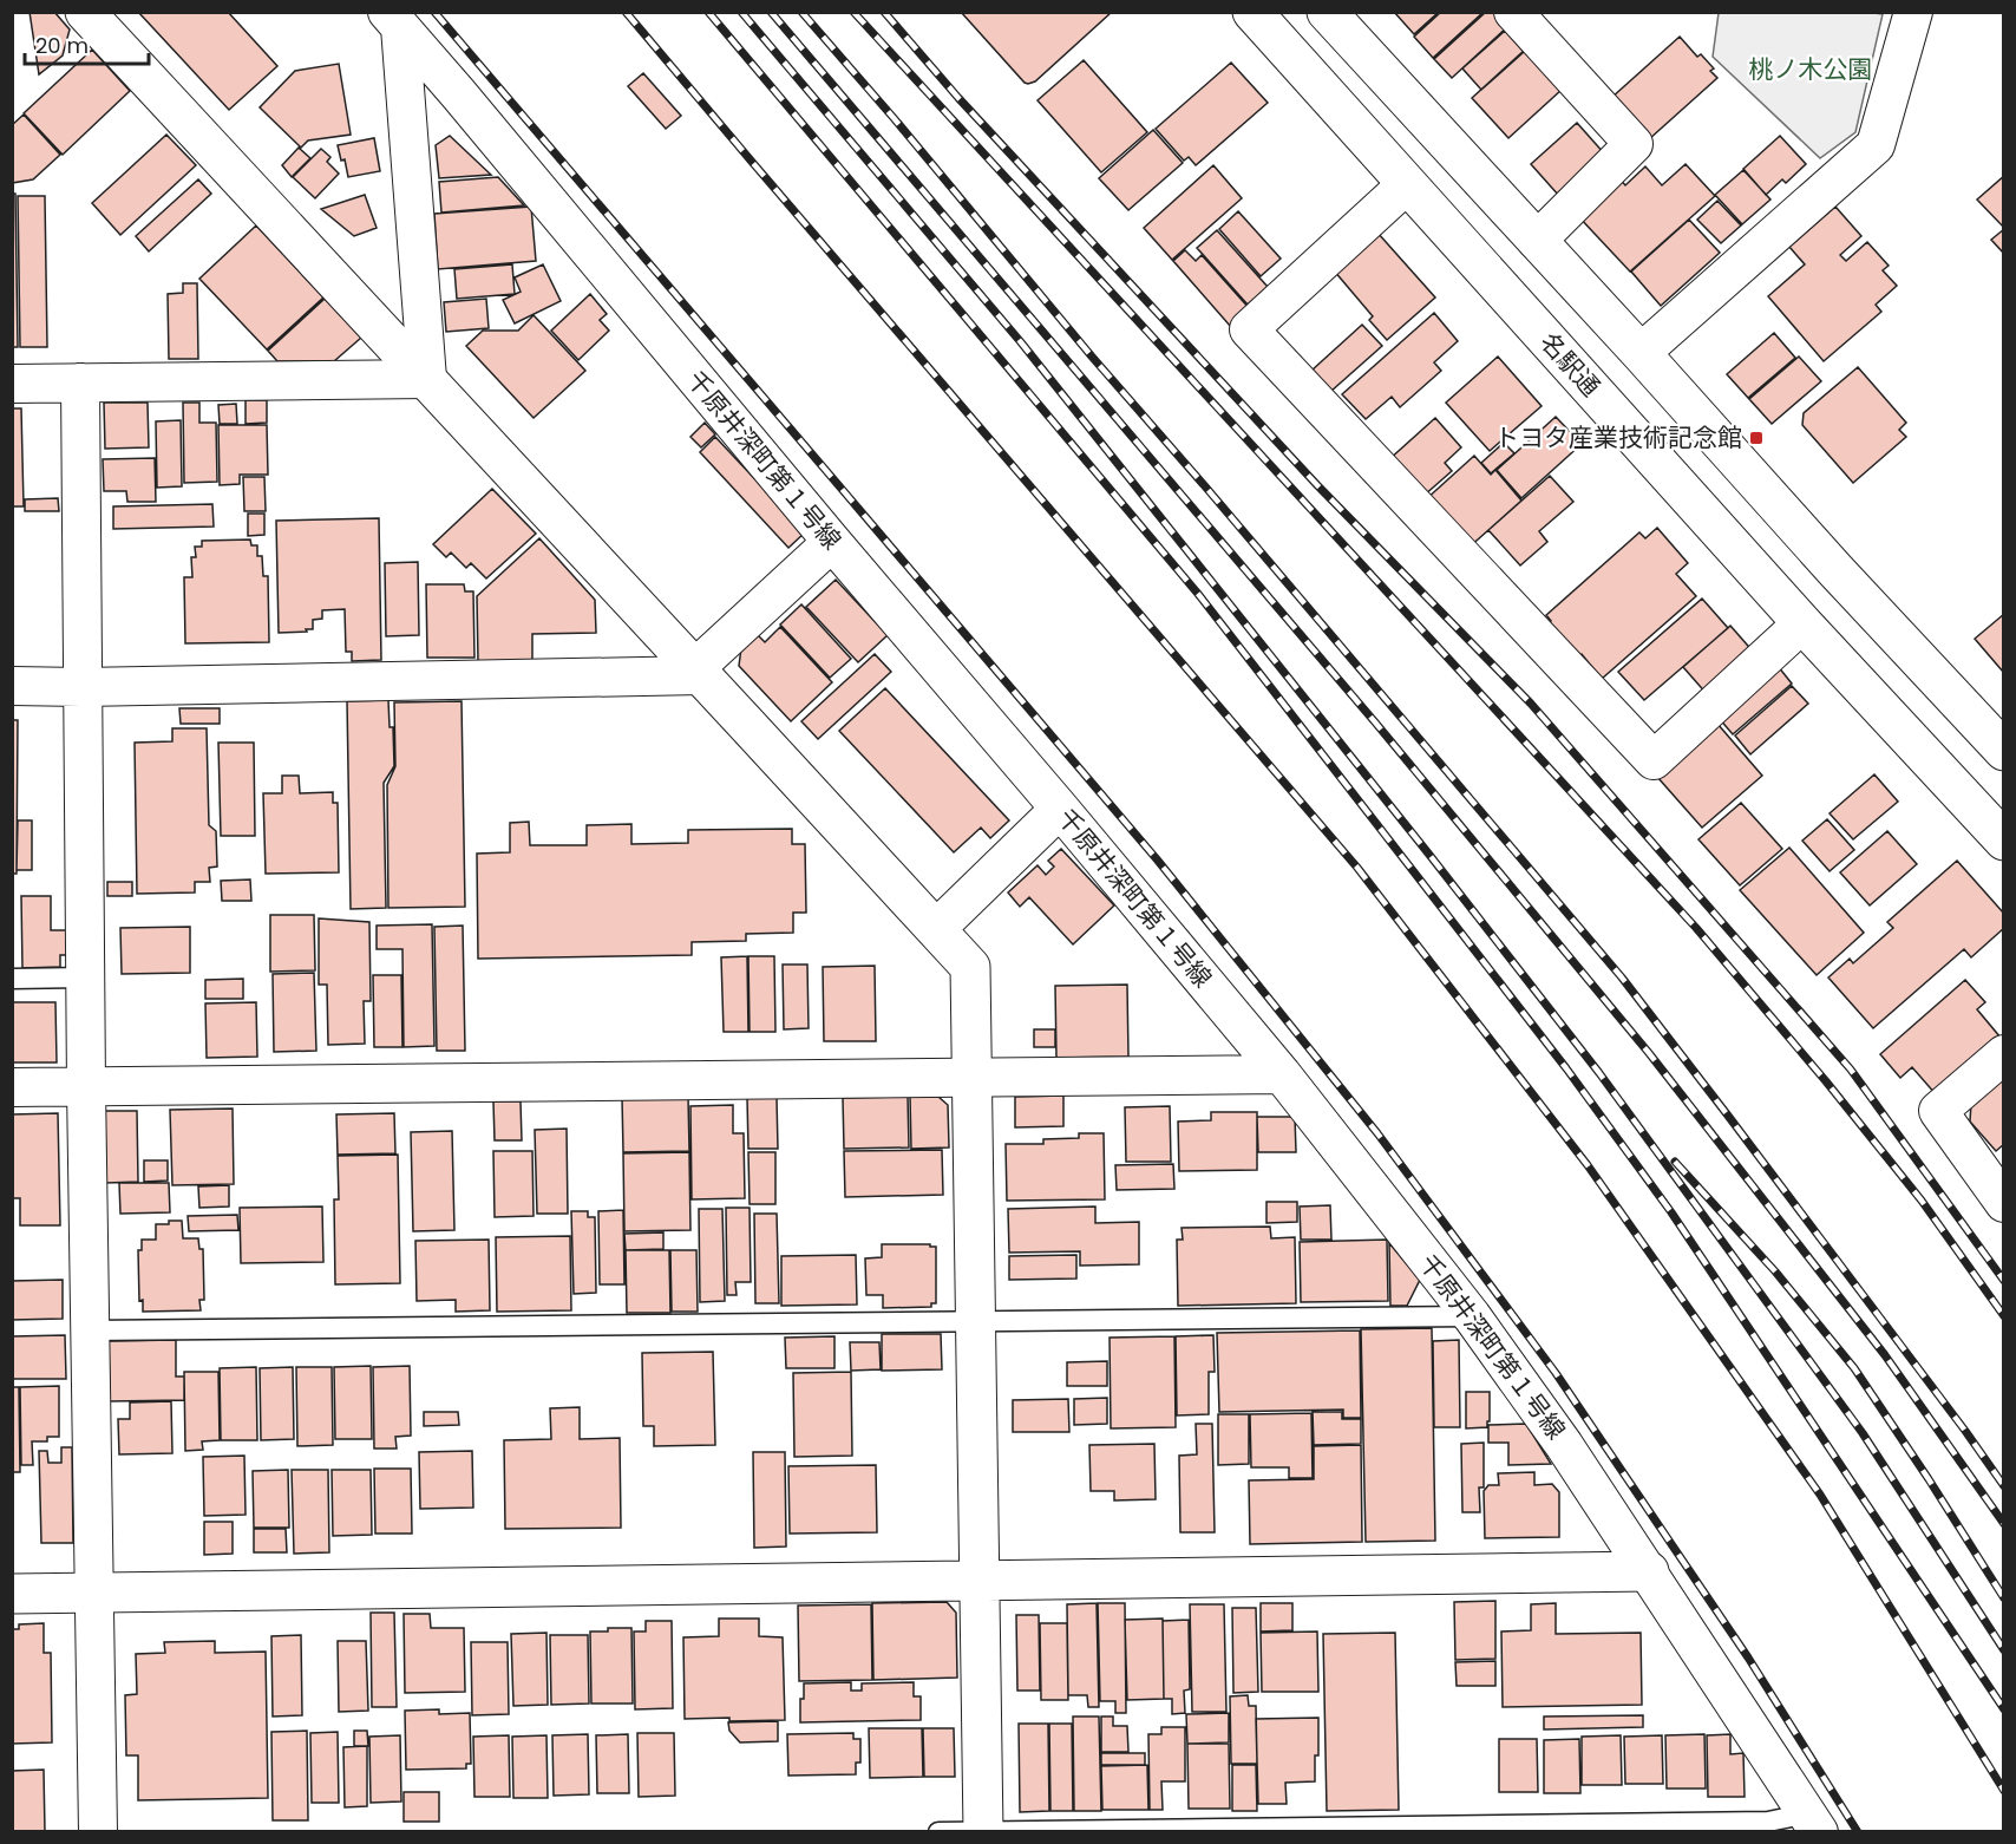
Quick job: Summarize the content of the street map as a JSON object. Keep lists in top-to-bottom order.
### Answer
{
  "streets": {
    "street": ["名駅通", "千原井深町第１号線"]
  },
  "parks": ["桃ノ木公園"],
  "places": {
    "transit": ["トヨタ産業技術記念館"]
  },
  "scale_bar": "20 m"
}
